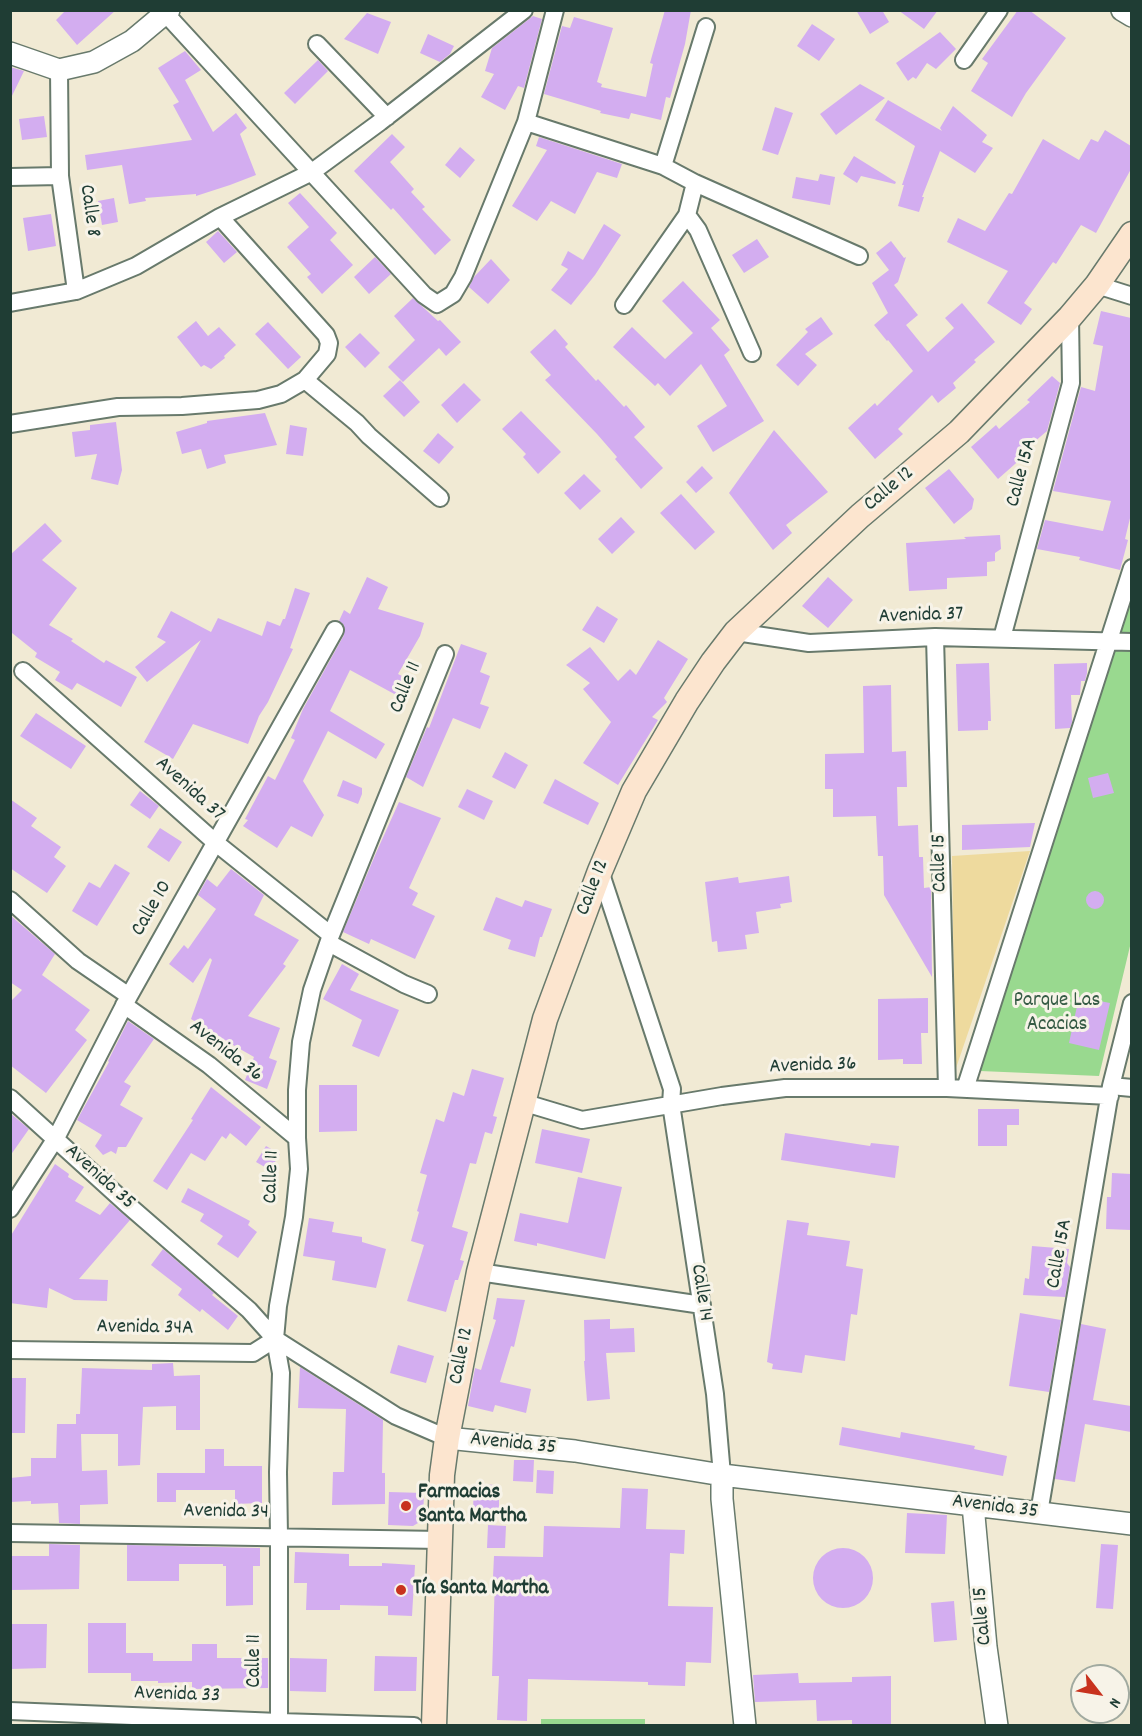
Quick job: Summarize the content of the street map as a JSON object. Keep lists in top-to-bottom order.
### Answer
{
  "streets": {
    "main road": ["Calle 12"],
    "street": [
      "Calle 8",
      "Calle 15A",
      "Avenida 37",
      "Calle 11",
      "Calle 15",
      "Calle 10",
      "Avenida 36",
      "Avenida 35",
      "Calle 14",
      "Avenida 34A",
      "Avenida 34",
      "Avenida 33"
    ]
  },
  "crossings": [
    ["Calle 15A", "Calle 12"],
    ["Calle 15A", "Avenida 37"],
    ["Calle 15A", "Avenida 36"],
    ["Calle 15A", "Avenida 35"],
    ["Calle 12", "Avenida 37"],
    ["Calle 12", "Avenida 36"],
    ["Calle 12", "Avenida 35"],
    ["Calle 12", "Calle 14"],
    ["Calle 12", "Avenida 34"],
    ["Avenida 37", "Calle 11"],
    ["Avenida 37", "Calle 15"],
    ["Avenida 37", "Calle 10"],
    ["Calle 11", "Avenida 36"],
    ["Calle 11", "Avenida 35"],
    ["Calle 11", "Avenida 34A"],
    ["Calle 11", "Avenida 34"],
    ["Calle 11", "Avenida 33"],
    ["Calle 15", "Avenida 36"],
    ["Calle 15", "Avenida 35"],
    ["Calle 10", "Avenida 36"],
    ["Calle 10", "Avenida 35"],
    ["Avenida 36", "Calle 14"],
    ["Avenida 35", "Calle 14"],
    ["Avenida 35", "Avenida 34A"]
  ],
  "parks": ["Parque Las Acacias"],
  "places": ["Farmacias Santa Martha", "Tía Santa Martha"],
  "north": "bottom right"
}
